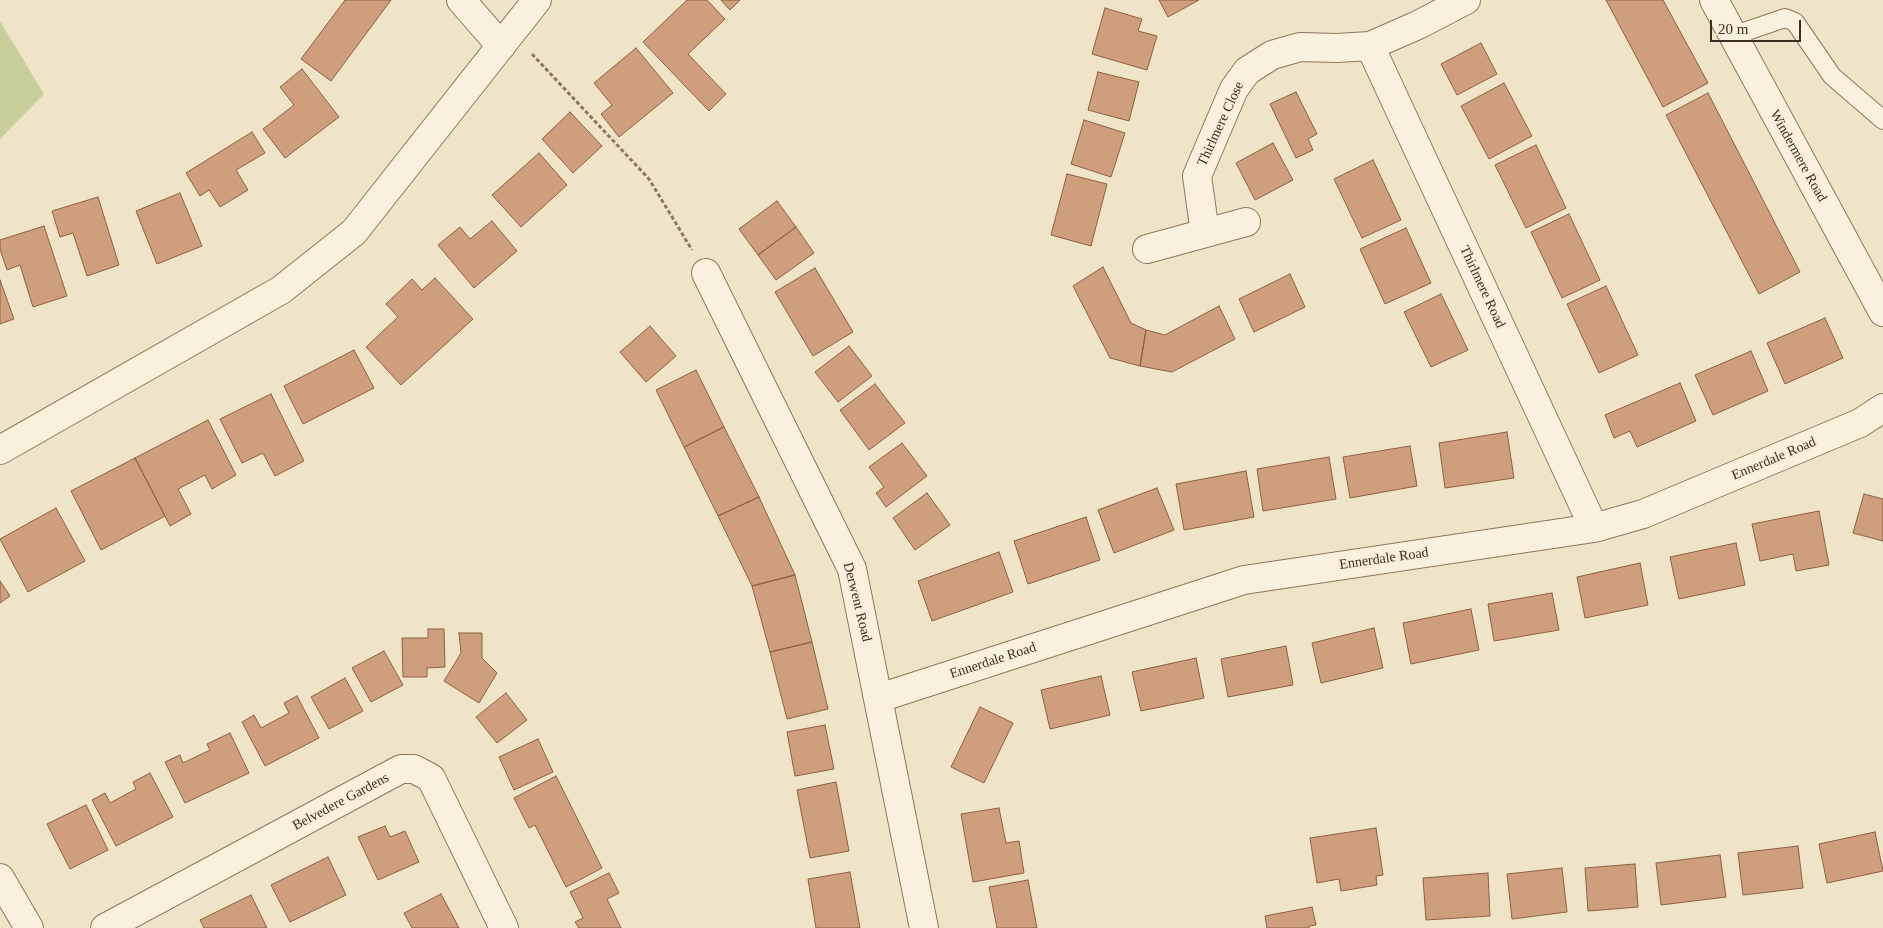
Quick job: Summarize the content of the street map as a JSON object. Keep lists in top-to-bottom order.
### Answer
{
  "streets": {
    "street": [
      "Thirlmere Close",
      "Windermere Road",
      "Thirlmere Road",
      "Ennerdale Road",
      "Derwent Road",
      "Belvedere Gardens"
    ]
  },
  "crossings": [
    ["Thirlmere Close", "Thirlmere Road"],
    ["Thirlmere Road", "Ennerdale Road"],
    ["Ennerdale Road", "Derwent Road"]
  ],
  "scale_bar": "20 m"
}
